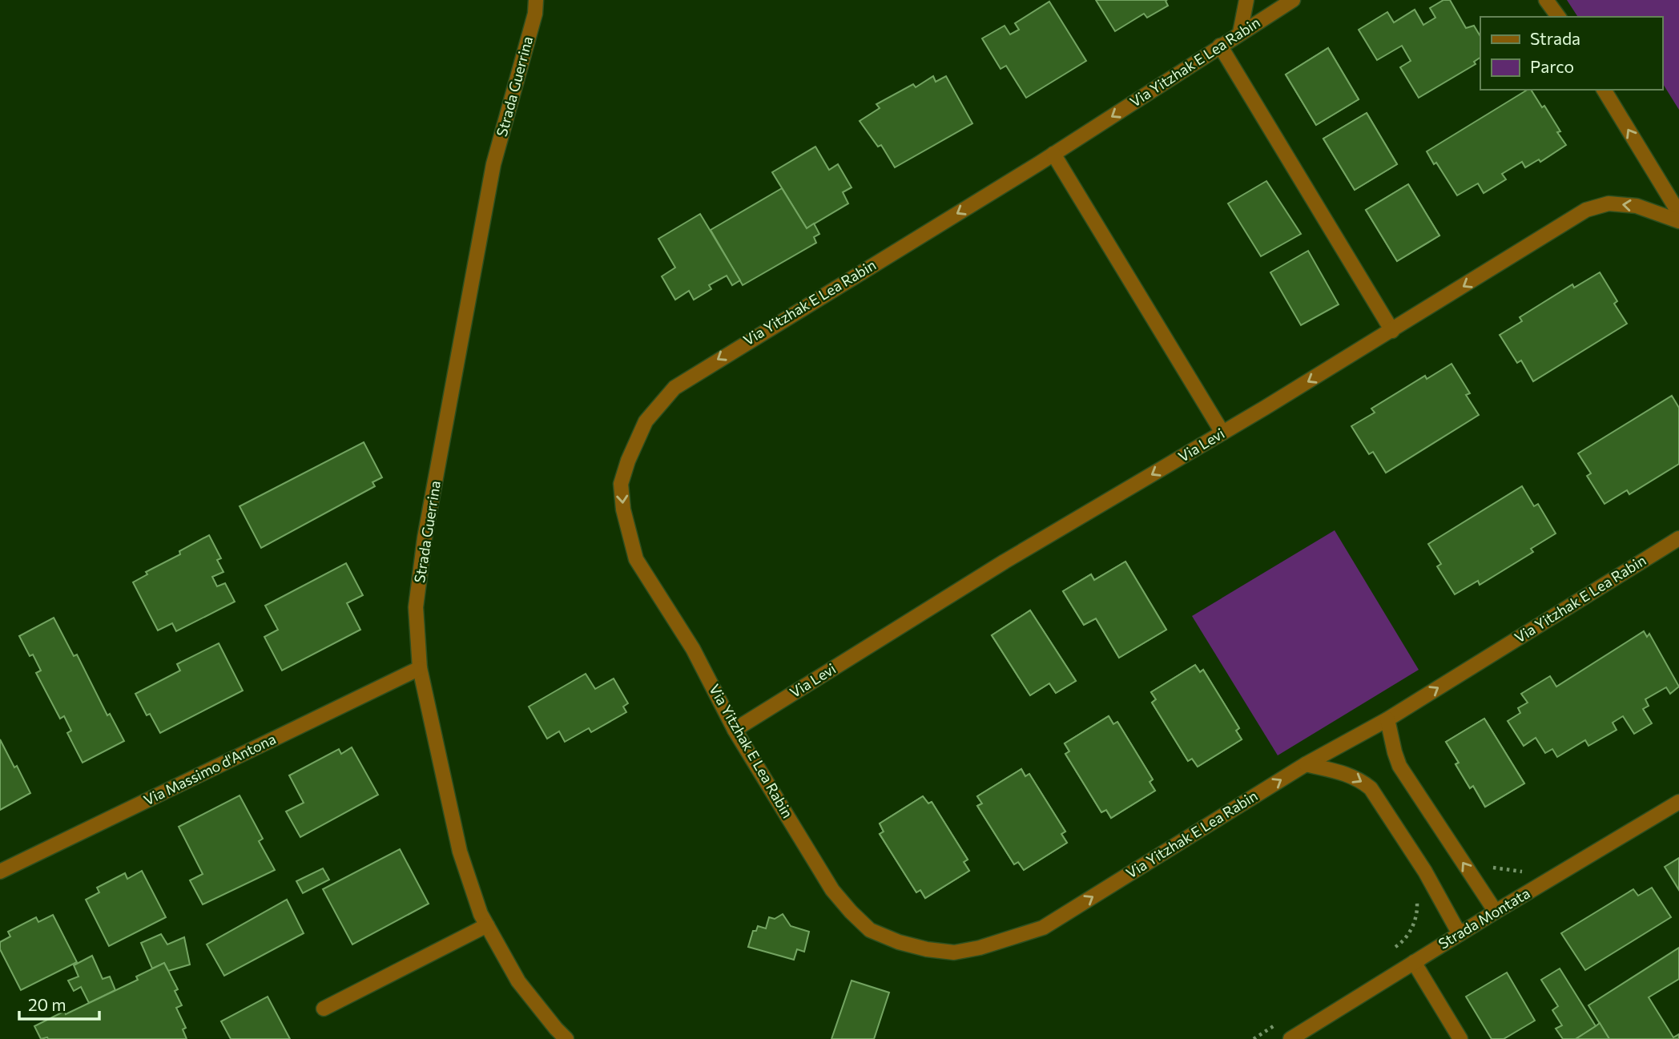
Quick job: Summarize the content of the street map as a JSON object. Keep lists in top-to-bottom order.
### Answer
{
  "streets": {
    "street": [
      "Via Yitzhak E Lea Rabin",
      "Strada Guerrina",
      "Via Levi",
      "Via Massimo d'Antona",
      "Strada Montata"
    ]
  },
  "crossings": [
    ["Via Yitzhak E Lea Rabin", "Via Levi"],
    ["Strada Guerrina", "Via Massimo d'Antona"]
  ],
  "one_way": ["Via Levi"],
  "legend": ["Strada", "Parco"],
  "scale_bar": "20 m"
}
